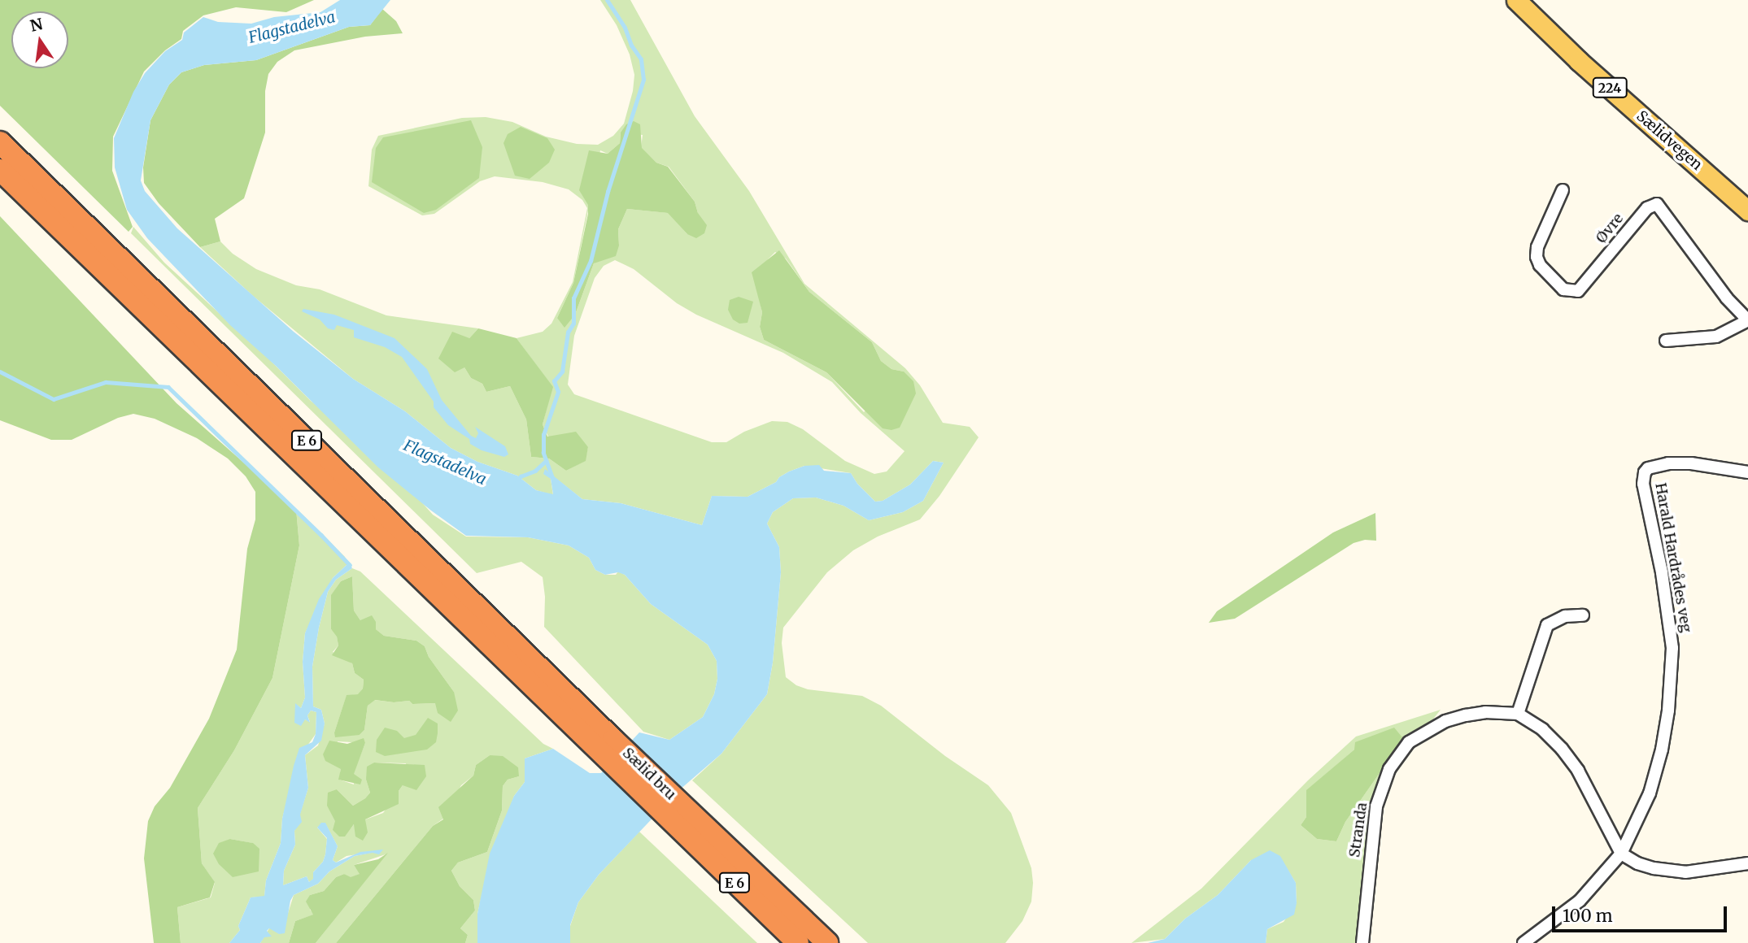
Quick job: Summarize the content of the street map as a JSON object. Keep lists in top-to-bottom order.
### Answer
{
  "streets": {
    "highway": ["E 6", "Sælid bru"],
    "main road": ["224", "Sælidvegen"],
    "street": ["Øvre", "Harald Hardrådes veg", "Stranda"]
  },
  "crossings": [
    ["E 6", "Sælid bru"]
  ],
  "water": ["Flagstadelva"],
  "scale_bar": "100 m",
  "north": "top"
}
